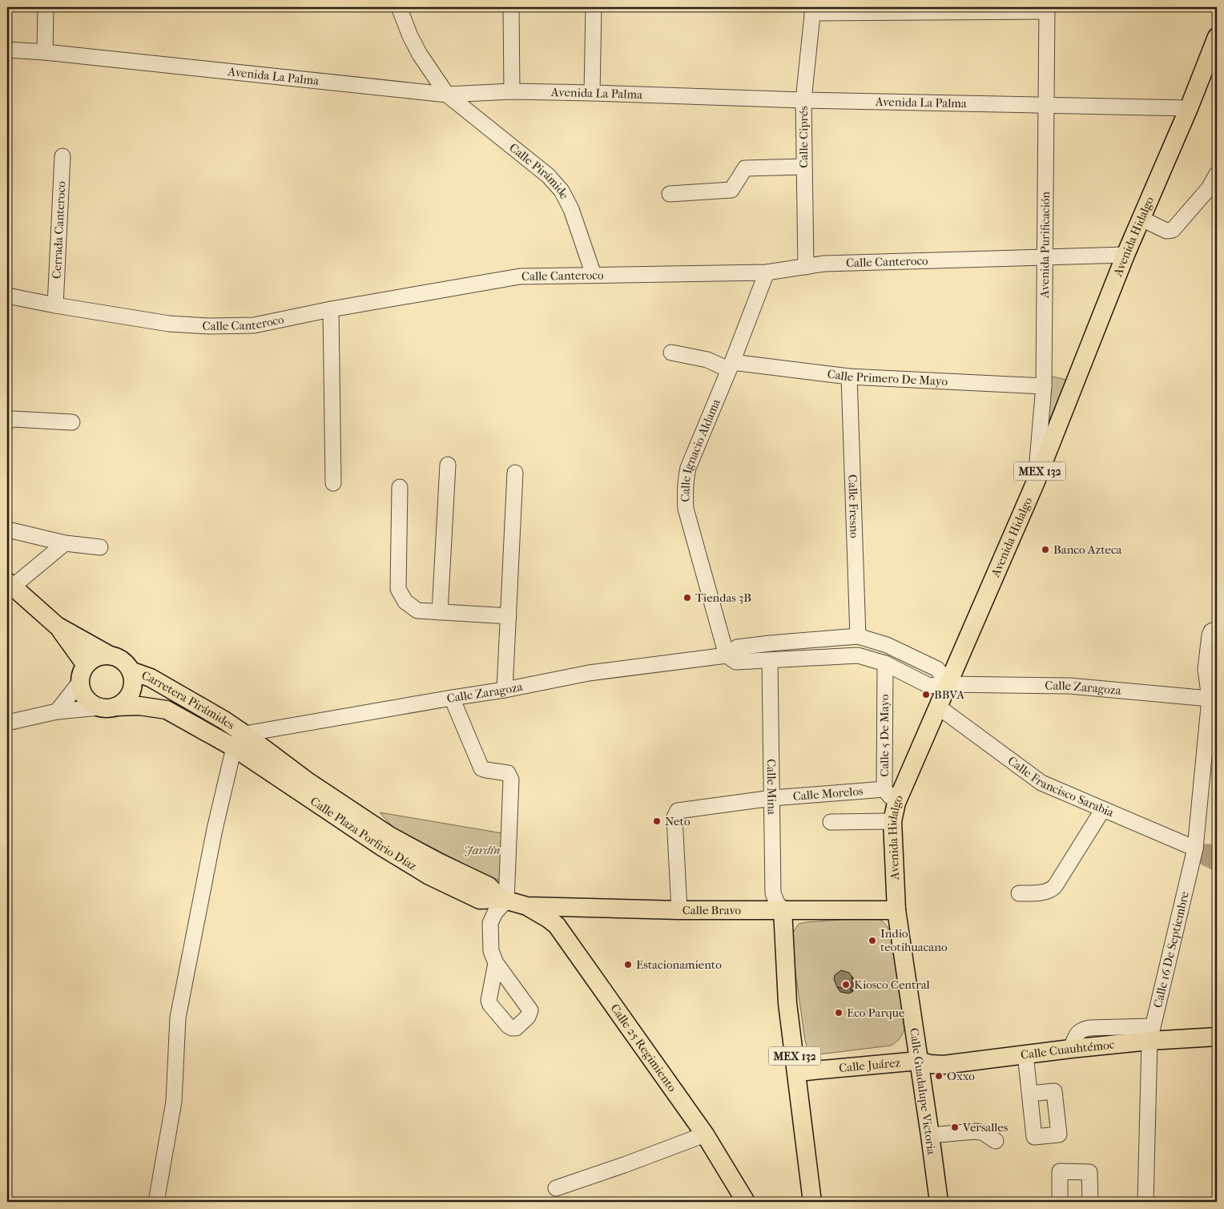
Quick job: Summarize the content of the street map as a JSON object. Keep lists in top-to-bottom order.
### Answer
{
  "streets": {
    "main road": [
      "Avenida Hidalgo",
      "MEX 132",
      "Carretera Pirámides",
      "Calle Plaza Porfirio Díaz",
      "Calle Bravo",
      "Calle 25 Regimiento",
      "Calle Cuauhtémoc",
      "Calle Juárez",
      "Calle Guadalupe Victoria"
    ],
    "street": [
      "Avenida La Palma",
      "Calle Ciprés",
      "Calle Pirámide",
      "Cerrada Canteroco",
      "Avenida Purificación",
      "Calle Canteroco",
      "Calle Primero De Mayo",
      "Calle Ignacio Aldama",
      "Calle Fresno",
      "Calle Zaragoza",
      "Calle 5 De Mayo",
      "Calle Mina",
      "Calle Francisco Sarabia",
      "Calle Morelos",
      "Calle 16 De Septiembre"
    ]
  },
  "crossings": [
    ["Avenida La Palma", "Calle Ciprés"],
    ["Avenida La Palma", "Calle Pirámide"],
    ["Avenida La Palma", "Avenida Hidalgo"],
    ["Avenida La Palma", "Avenida Purificación"],
    ["Calle Ciprés", "Calle Canteroco"],
    ["Calle Pirámide", "Calle Canteroco"],
    ["Cerrada Canteroco", "Calle Canteroco"],
    ["Avenida Hidalgo", "Avenida Purificación"],
    ["Avenida Hidalgo", "Calle Canteroco"],
    ["Avenida Hidalgo", "Calle Zaragoza"],
    ["Avenida Hidalgo", "Calle 5 De Mayo"],
    ["Avenida Hidalgo", "Calle Francisco Sarabia"],
    ["Avenida Hidalgo", "Calle Bravo"],
    ["Avenida Hidalgo", "Calle Guadalupe Victoria"],
    ["Avenida Purificación", "Calle Canteroco"],
    ["Avenida Purificación", "Calle Primero De Mayo"],
    ["Calle Canteroco", "Calle Ignacio Aldama"],
    ["Calle Primero De Mayo", "Calle Ignacio Aldama"],
    ["Calle Primero De Mayo", "Calle Fresno"],
    ["Calle Ignacio Aldama", "Calle Zaragoza"],
    ["MEX 132", "Calle Mina"],
    ["MEX 132", "Calle Bravo"],
    ["MEX 132", "Calle Juárez"],
    ["Calle Fresno", "Calle Zaragoza"],
    ["Calle Zaragoza", "Carretera Pirámides"],
    ["Calle Zaragoza", "Calle 5 De Mayo"],
    ["Calle Zaragoza", "Calle Mina"],
    ["Calle Zaragoza", "Calle Plaza Porfirio Díaz"],
    ["Calle Zaragoza", "Calle 16 De Septiembre"],
    ["Carretera Pirámides", "Calle Plaza Porfirio Díaz"],
    ["Calle 5 De Mayo", "Calle Morelos"],
    ["Calle Mina", "Calle Morelos"],
    ["Calle Mina", "Calle Bravo"],
    ["Calle Francisco Sarabia", "Calle 16 De Septiembre"],
    ["Calle Morelos", "Calle Bravo"],
    ["Calle Plaza Porfirio Díaz", "Calle Bravo"],
    ["Calle Plaza Porfirio Díaz", "Calle 25 Regimiento"],
    ["Calle Bravo", "Calle 25 Regimiento"],
    ["Calle Bravo", "Calle Guadalupe Victoria"],
    ["Calle 16 De Septiembre", "Calle Cuauhtémoc"],
    ["Calle Cuauhtémoc", "Calle Juárez"],
    ["Calle Cuauhtémoc", "Calle Guadalupe Victoria"],
    ["Calle Juárez", "Calle Guadalupe Victoria"]
  ],
  "parks": ["Jardín"],
  "places": [
    "Banco Azteca",
    "Tiendas 3B",
    "BBVA",
    "Neto",
    "Indio teotihuacano",
    "Estacionamiento",
    "Kiosco Central",
    "Eco Parque",
    "Oxxo",
    "Versalles"
  ]
}
